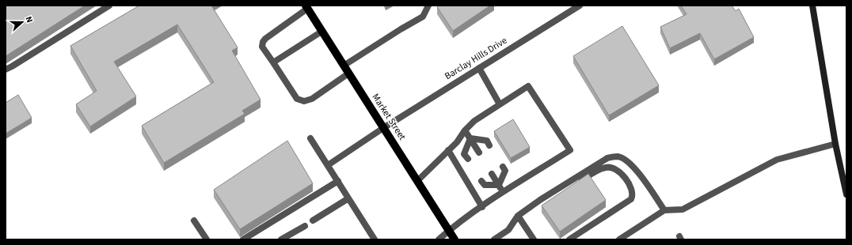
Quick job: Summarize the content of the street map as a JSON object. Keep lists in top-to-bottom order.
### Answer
{
  "streets": {
    "main road": ["Market Street"],
    "street": ["Barclay Hills Drive"]
  },
  "crossings": [
    ["Barclay Hills Drive", "Market Street"]
  ],
  "north": "right"
}
